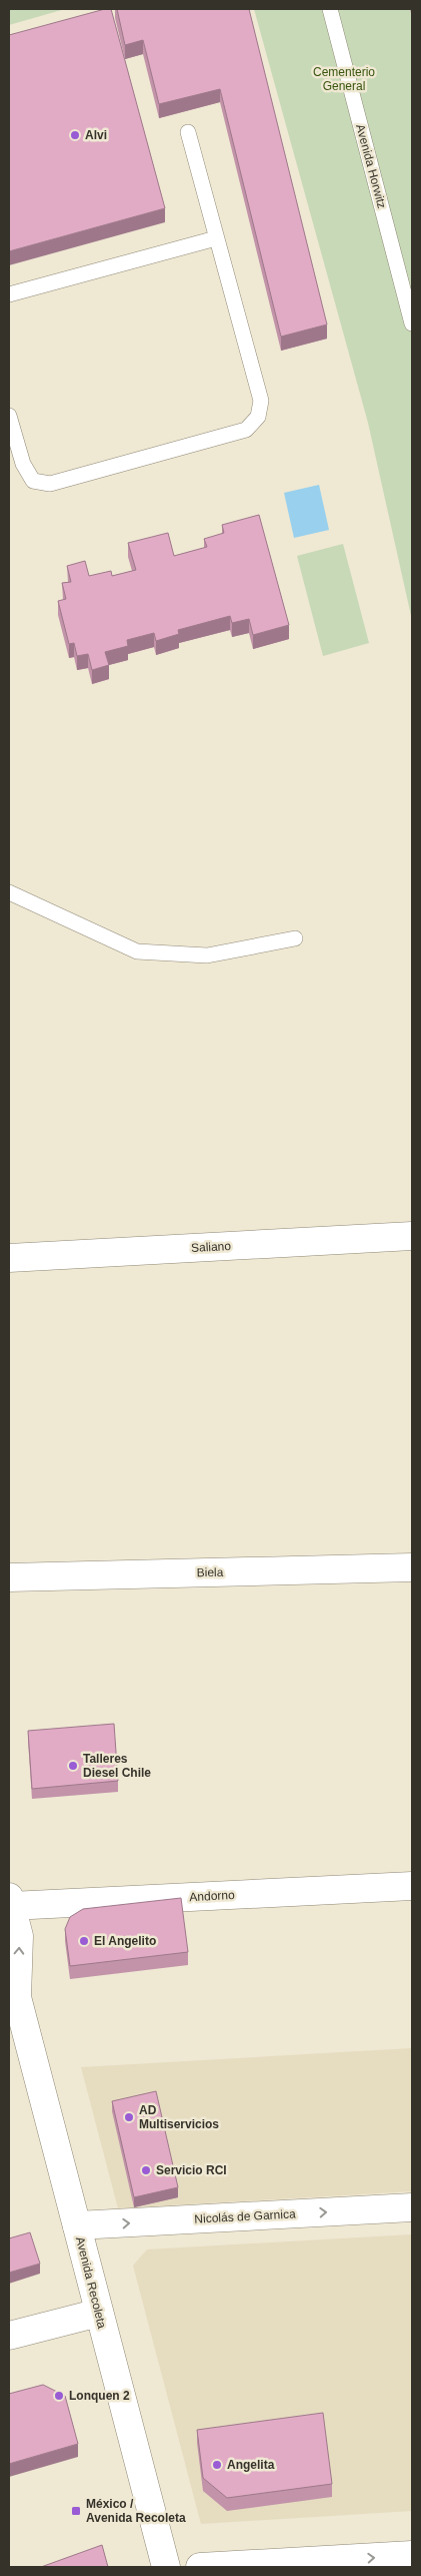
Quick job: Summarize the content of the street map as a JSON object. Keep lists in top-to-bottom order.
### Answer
{
  "streets": {
    "street": [
      "Saliano",
      "Biela",
      "Andorno",
      "Nicolás de Garnica",
      "Avenida Recoleta"
    ],
    "lane": ["Avenida Horwitz"]
  },
  "crossings": [
    ["Andorno", "Avenida Recoleta"],
    ["Nicolás de Garnica", "Avenida Recoleta"]
  ],
  "one_way": ["Nicolás de Garnica"],
  "parks": ["Cementerio General"],
  "places": {
    "other": [
      "Alvi",
      "Talleres Diesel Chile",
      "El Angelito",
      "AD Multiservicios",
      "Servicio RCI",
      "Lonquen 2",
      "Angelita"
    ],
    "transit": ["México / Avenida Recoleta"]
  }
}
